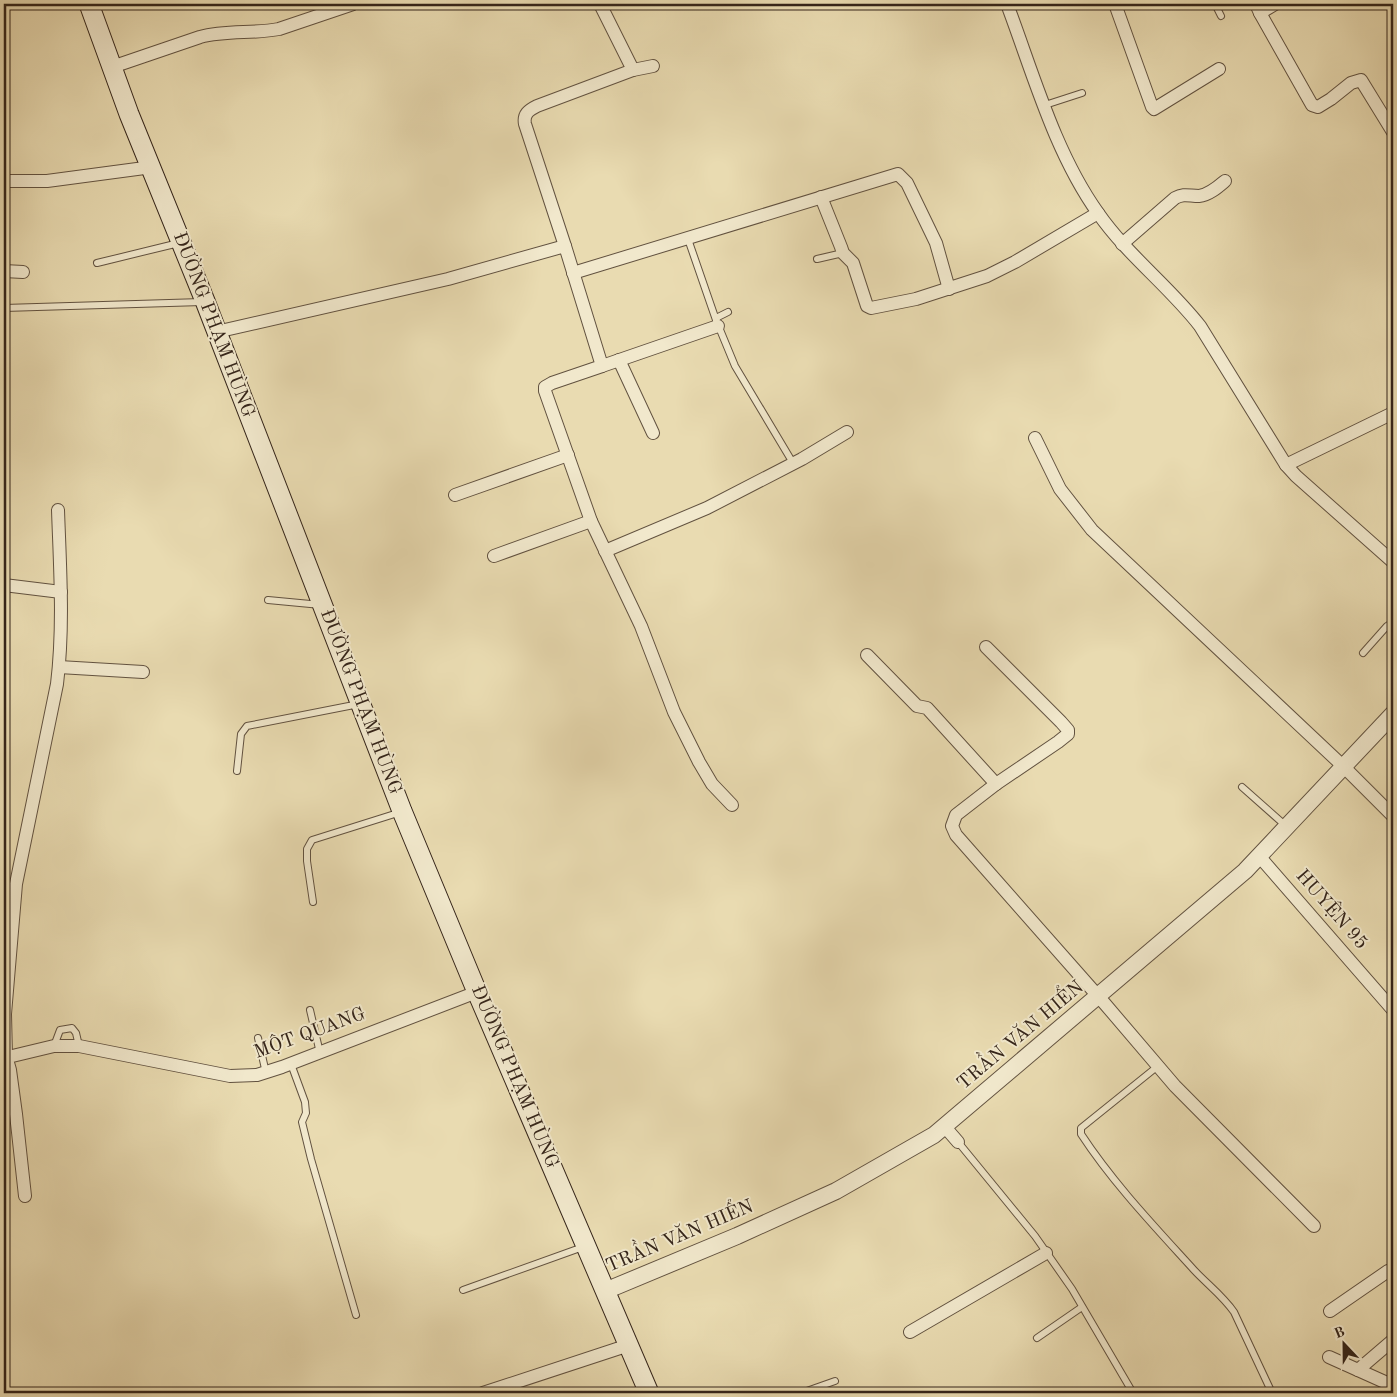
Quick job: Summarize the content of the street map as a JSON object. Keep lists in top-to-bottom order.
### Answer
{
  "streets": {
    "main road": ["ĐƯỜNG PHẠM HÙNG"],
    "street": ["HUYỆN 95", "MỘT QUANG", "TRẦN VĂN HIỂN"]
  },
  "crossings": [
    ["ĐƯỜNG PHẠM HÙNG", "MỘT QUANG"],
    ["ĐƯỜNG PHẠM HÙNG", "TRẦN VĂN HIỂN"],
    ["HUYỆN 95", "TRẦN VĂN HIỂN"]
  ],
  "north": "top"
}
